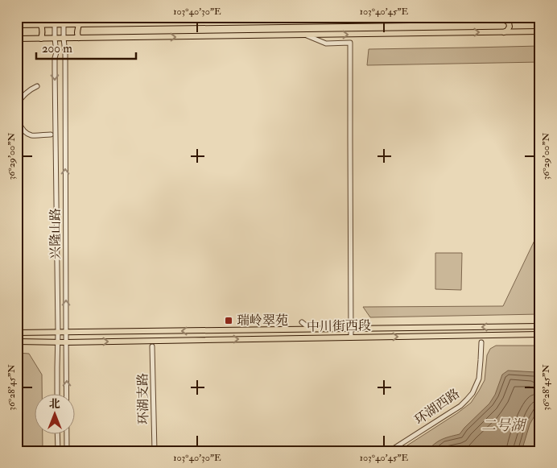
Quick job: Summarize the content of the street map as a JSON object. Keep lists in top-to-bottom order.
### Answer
{
  "streets": {
    "main road": ["中川街西段"],
    "street": ["兴隆山路", "环湖支路", "环湖西路"]
  },
  "crossings": [
    ["兴隆山路", "中川街西段"]
  ],
  "water": ["二号湖"],
  "places": {
    "transit": ["瑞岭翠苑"]
  },
  "scale_bar": "200 m",
  "north": "top",
  "coordinates": [
    "103°40'30\"E",
    "103°40'45\"E",
    "36°29'00\"N",
    "36°28'45\"N"
  ]
}
